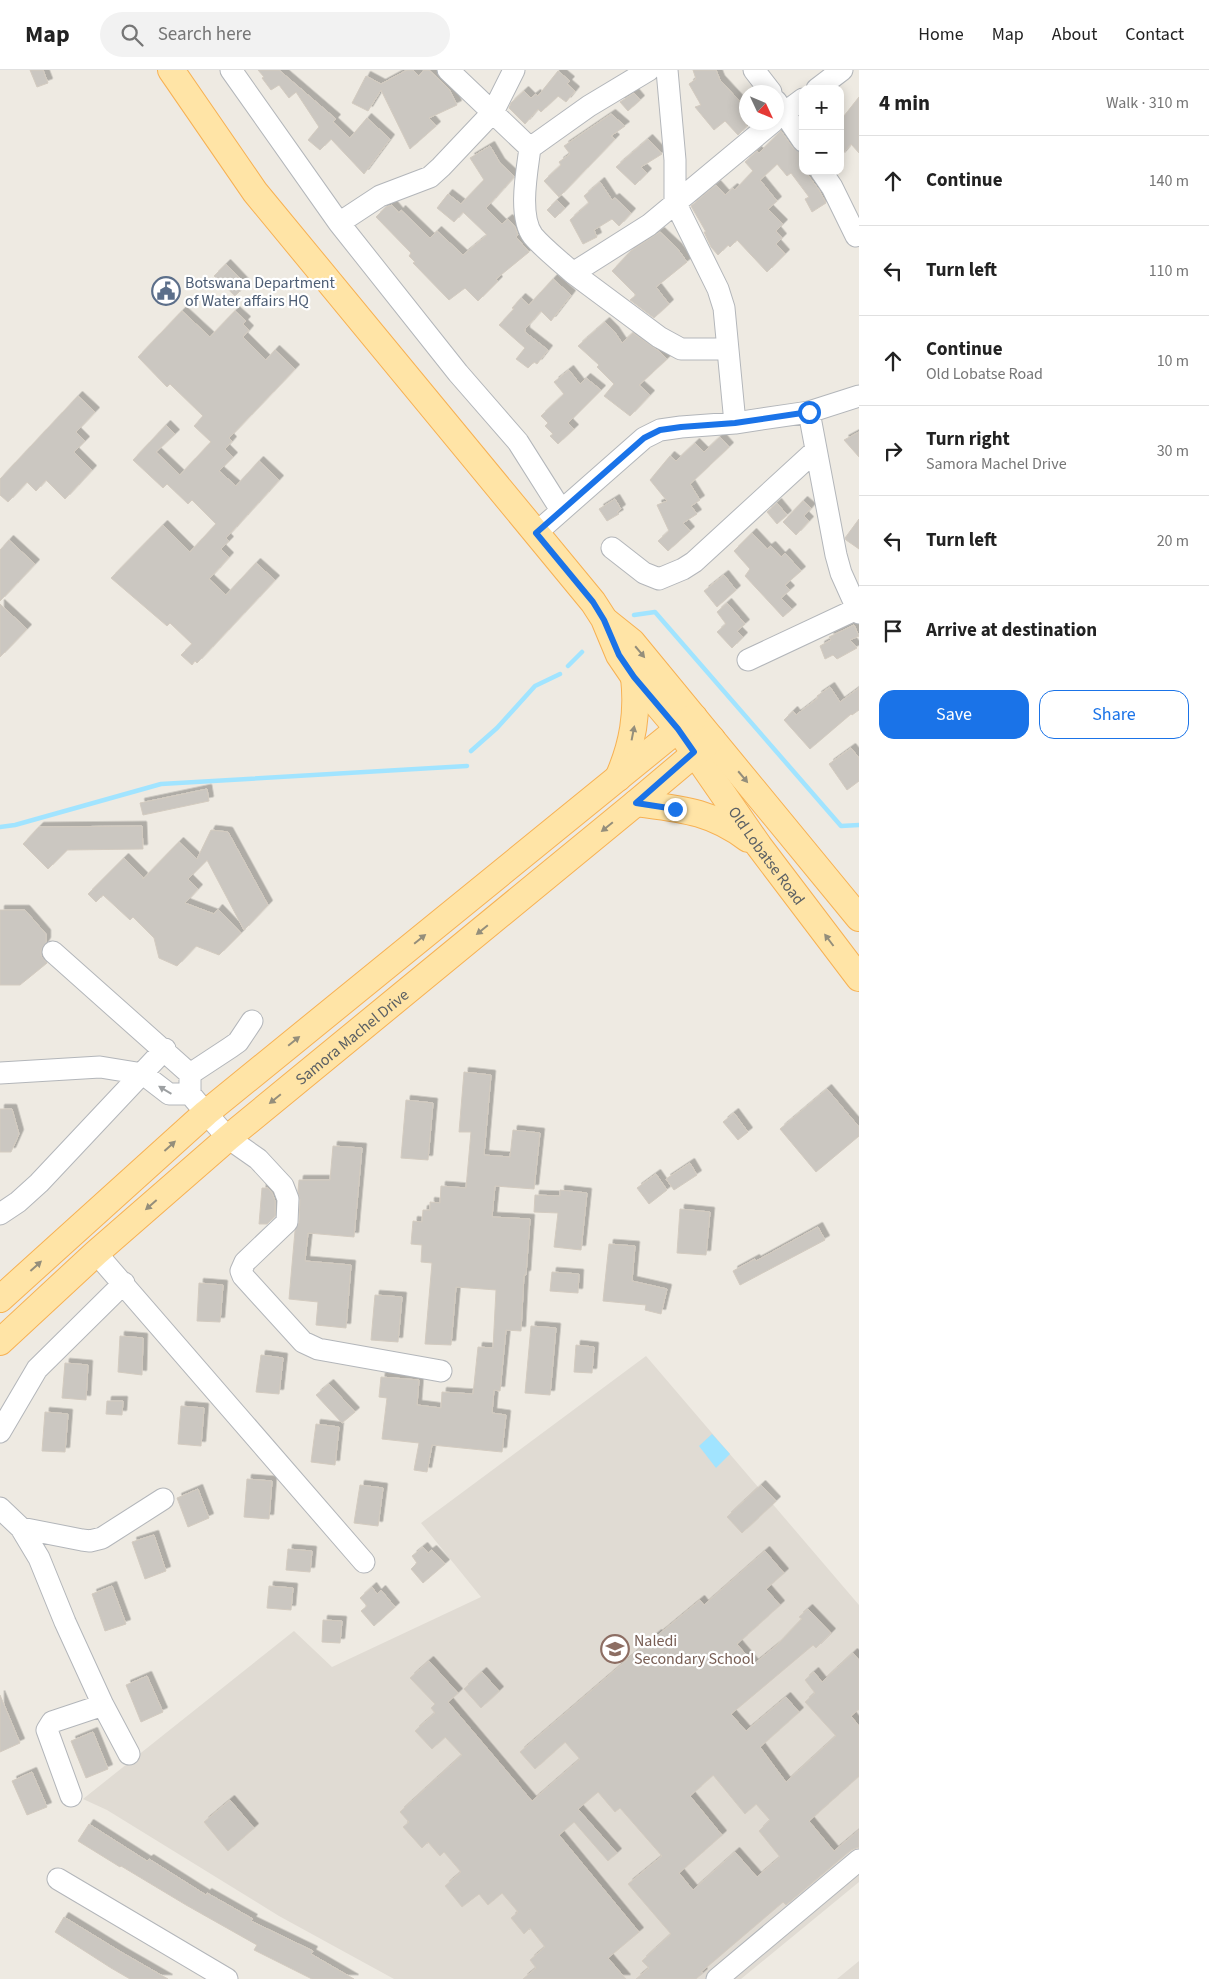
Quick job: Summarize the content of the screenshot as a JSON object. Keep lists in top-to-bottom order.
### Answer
{
  "streets": {
    "main road": ["Old Lobatse Road", "Samora Machel Drive"]
  },
  "crossings": [
    ["Old Lobatse Road", "Samora Machel Drive"]
  ],
  "places": {
    "public building": ["Botswana Department of Water affairs HQ"],
    "school or university": ["Naledi Secondary School"]
  },
  "north": "bottom right",
  "page": {
    "header": "Map",
    "search": "Search here",
    "nav": [
      "Home",
      "Map",
      "About",
      "Contact"
    ],
    "heading": ["4 min", "Walk · 310 m"],
    "map_buttons": ["+", "−"],
    "list": [
      ["Continue", "140 m"],
      ["Turn left", "110 m"],
      ["Continue", "Old Lobatse Road", "10 m"],
      ["Turn right", "Samora Machel Drive", "30 m"],
      ["Turn left", "20 m"],
      "Arrive at destination"
    ],
    "buttons": ["Save", "Share"]
  }
}
